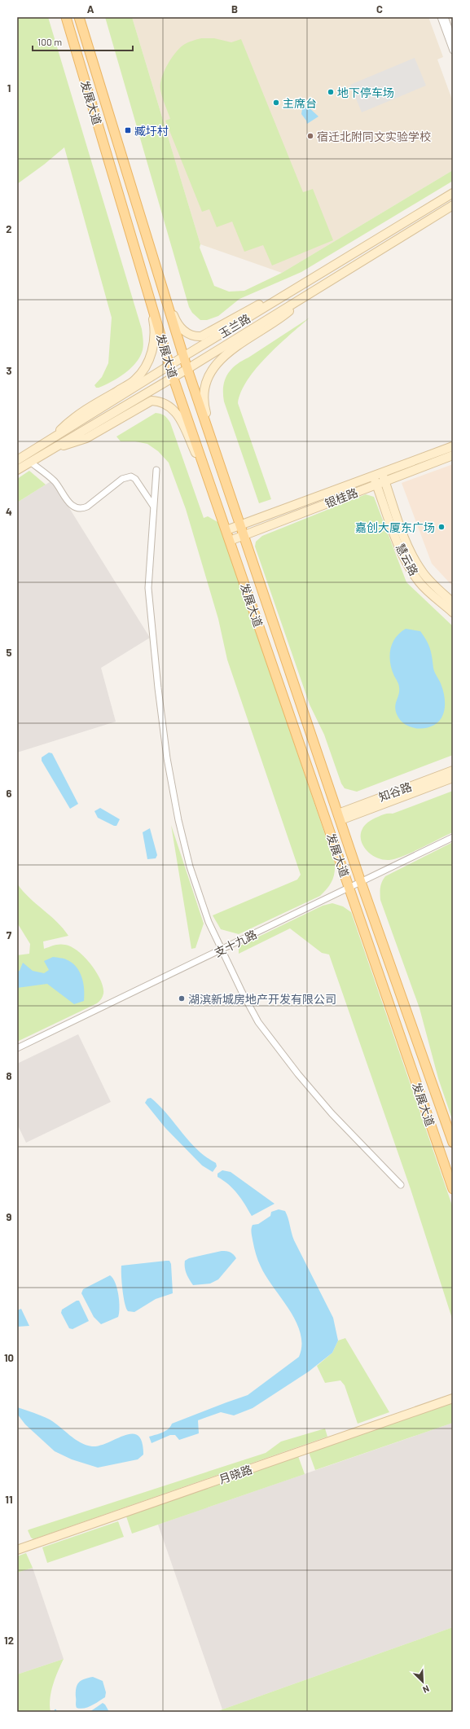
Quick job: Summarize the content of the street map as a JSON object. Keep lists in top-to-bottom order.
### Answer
{
  "streets": {
    "main road": ["发展大道"],
    "street": [
      "玉兰路",
      "银桂路",
      "慧云路",
      "知谷路",
      "支十九路",
      "月晓路"
    ]
  },
  "crossings": [
    ["发展大道", "玉兰路"],
    ["发展大道", "银桂路"],
    ["发展大道", "知谷路"],
    ["发展大道", "支十九路"],
    ["银桂路", "慧云路"]
  ],
  "places": {
    "other": [
      "地下停车场",
      "主席台",
      "宿迁北附同文实验学校",
      "嘉创大厦东广场",
      "湖滨新城房地产开发有限公司"
    ],
    "transit": ["臧圩村"]
  },
  "scale_bar": "100 m",
  "north": "bottom right",
  "grid": {
    "columns": ["A", "B", "C"],
    "rows": [
      "1",
      "2",
      "3",
      "4",
      "5",
      "6",
      "7",
      "8",
      "9",
      "10",
      "11",
      "12"
    ]
  }
}
